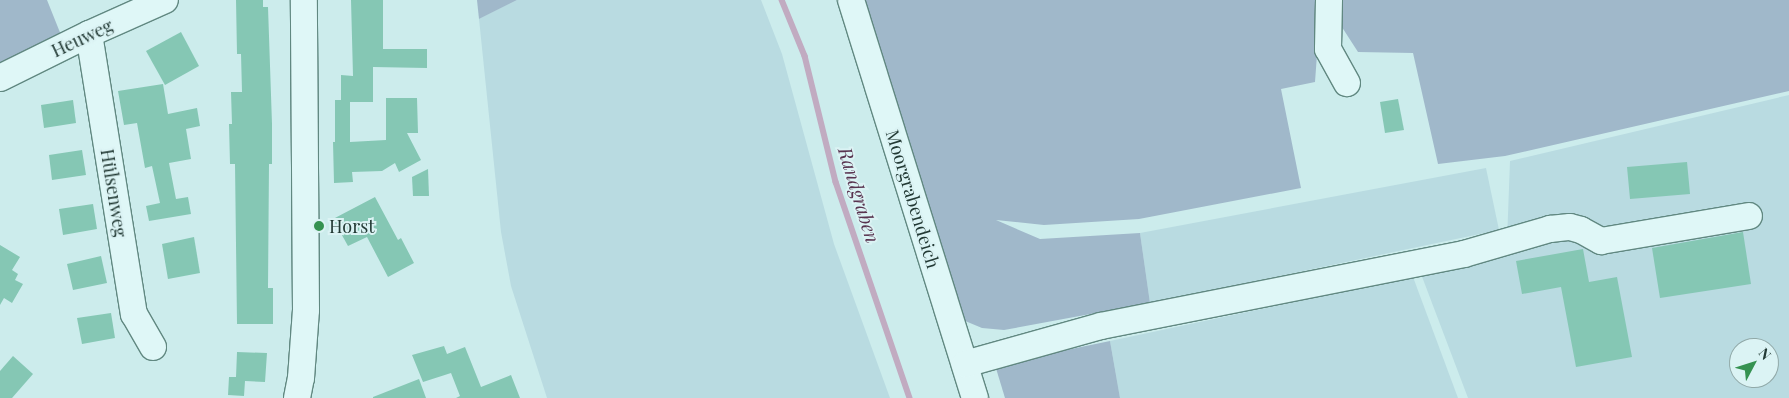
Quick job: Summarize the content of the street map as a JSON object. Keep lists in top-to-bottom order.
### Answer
{
  "streets": {
    "street": ["Heuweg", "Hülsenweg", "Moorgrabendeich"]
  },
  "crossings": [
    ["Heuweg", "Hülsenweg"]
  ],
  "water": ["Randgraben"],
  "places": ["Horst"],
  "north": "top right"
}
